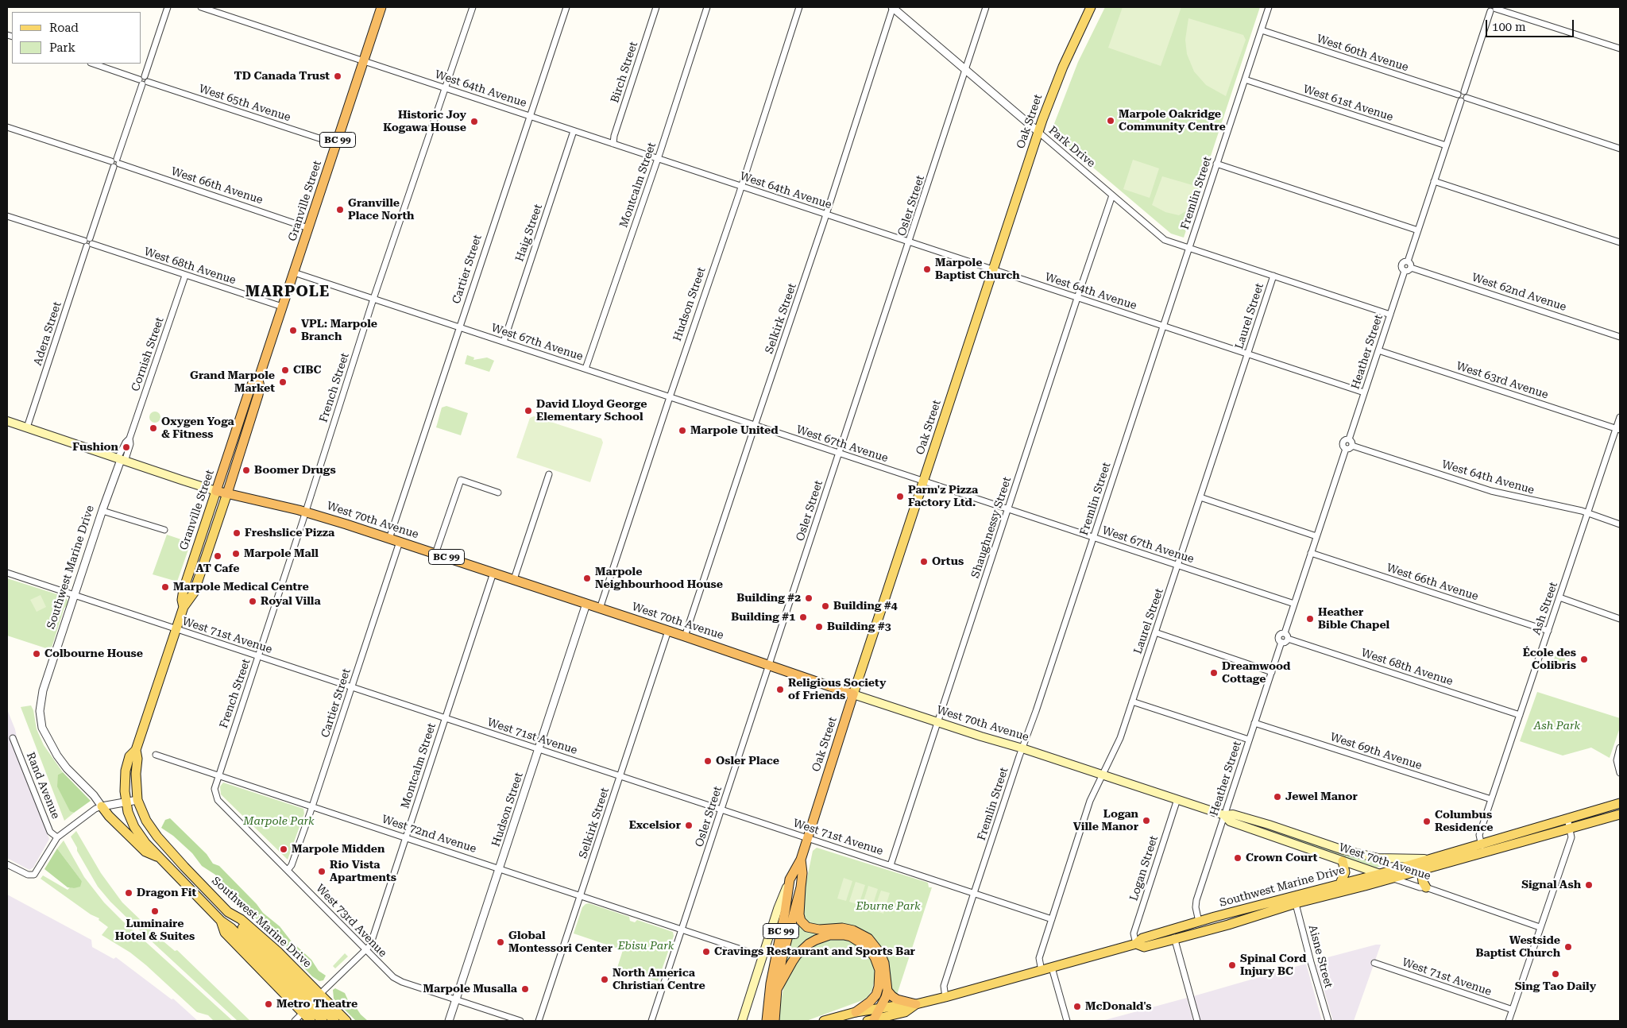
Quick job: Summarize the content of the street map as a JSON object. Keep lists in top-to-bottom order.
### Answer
{
  "streets": {
    "highway": [
      "Oak Street",
      "BC 99",
      "Granville Street",
      "West 70th Avenue"
    ],
    "main road": ["Southwest Marine Drive"],
    "street": [
      "West 60th Avenue",
      "Birch Street",
      "West 64th Avenue",
      "West 65th Avenue",
      "West 61st Avenue",
      "Park Drive",
      "Montcalm Street",
      "West 66th Avenue",
      "Fremlin Street",
      "Osler Street",
      "Haig Street",
      "West 68th Avenue",
      "Cartier Street",
      "West 62nd Avenue",
      "Hudson Street",
      "Laurel Street",
      "Selkirk Street",
      "Adera Street",
      "West 67th Avenue",
      "Heather Street",
      "Cornish Street",
      "West 63rd Avenue",
      "French Street",
      "Shaughnessy Street",
      "Ash Street",
      "West 71st Avenue",
      "West 69th Avenue",
      "Rand Avenue",
      "West 72nd Avenue",
      "Logan Street",
      "West 73rd Avenue",
      "Aisne Street"
    ]
  },
  "crossings": [
    ["West 60th Avenue", "Fremlin Street"],
    ["Birch Street", "West 64th Avenue"],
    ["West 64th Avenue", "Oak Street"],
    ["West 64th Avenue", "Montcalm Street"],
    ["West 64th Avenue", "Fremlin Street"],
    ["West 64th Avenue", "Granville Street"],
    ["West 64th Avenue", "Osler Street"],
    ["West 64th Avenue", "Haig Street"],
    ["West 64th Avenue", "Cartier Street"],
    ["West 64th Avenue", "Hudson Street"],
    ["West 64th Avenue", "Laurel Street"],
    ["West 64th Avenue", "Selkirk Street"],
    ["West 64th Avenue", "Heather Street"],
    ["West 64th Avenue", "French Street"],
    ["West 64th Avenue", "Shaughnessy Street"],
    ["West 64th Avenue", "Ash Street"],
    ["West 65th Avenue", "Granville Street"],
    ["West 65th Avenue", "Adera Street"],
    ["West 61st Avenue", "Fremlin Street"],
    ["Oak Street", "BC 99"],
    ["Oak Street", "Park Drive"],
    ["Oak Street", "West 67th Avenue"],
    ["Oak Street", "West 70th Avenue"],
    ["Oak Street", "West 71st Avenue"],
    ["Oak Street", "West 72nd Avenue"],
    ["Park Drive", "Fremlin Street"],
    ["Park Drive", "Osler Street"],
    ["Park Drive", "Selkirk Street"],
    ["Park Drive", "Shaughnessy Street"],
    ["Montcalm Street", "West 67th Avenue"],
    ["Montcalm Street", "West 70th Avenue"],
    ["Montcalm Street", "Southwest Marine Drive"],
    ["Montcalm Street", "West 71st Avenue"],
    ["Montcalm Street", "West 72nd Avenue"],
    ["Montcalm Street", "West 73rd Avenue"],
    ["West 66th Avenue", "Granville Street"],
    ["West 66th Avenue", "Adera Street"],
    ["West 66th Avenue", "Ash Street"],
    ["Fremlin Street", "West 67th Avenue"],
    ["Fremlin Street", "West 70th Avenue"],
    ["Fremlin Street", "Southwest Marine Drive"],
    ["Fremlin Street", "West 71st Avenue"],
    ["Granville Street", "West 68th Avenue"],
    ["Granville Street", "West 67th Avenue"],
    ["Granville Street", "West 70th Avenue"],
    ["Granville Street", "Southwest Marine Drive"],
    ["Granville Street", "West 71st Avenue"],
    ["Osler Street", "West 67th Avenue"],
    ["Osler Street", "West 70th Avenue"],
    ["Osler Street", "West 71st Avenue"],
    ["Osler Street", "West 72nd Avenue"],
    ["Haig Street", "West 67th Avenue"],
    ["West 68th Avenue", "Adera Street"],
    ["West 68th Avenue", "Heather Street"],
    ["West 68th Avenue", "Cornish Street"],
    ["West 68th Avenue", "Ash Street"],
    ["Cartier Street", "West 67th Avenue"],
    ["Cartier Street", "West 70th Avenue"],
    ["Cartier Street", "West 71st Avenue"],
    ["Cartier Street", "West 72nd Avenue"],
    ["Cartier Street", "West 73rd Avenue"],
    ["West 62nd Avenue", "Heather Street"],
    ["Hudson Street", "West 67th Avenue"],
    ["Hudson Street", "West 70th Avenue"],
    ["Hudson Street", "West 71st Avenue"],
    ["Hudson Street", "West 72nd Avenue"],
    ["Hudson Street", "West 73rd Avenue"],
    ["Laurel Street", "West 67th Avenue"],
    ["Laurel Street", "West 70th Avenue"],
    ["Laurel Street", "Southwest Marine Drive"],
    ["Laurel Street", "West 71st Avenue"],
    ["Selkirk Street", "West 67th Avenue"],
    ["Selkirk Street", "West 70th Avenue"],
    ["Selkirk Street", "West 71st Avenue"],
    ["Selkirk Street", "West 72nd Avenue"],
    ["West 67th Avenue", "French Street"],
    ["West 67th Avenue", "Shaughnessy Street"],
    ["Heather Street", "West 63rd Avenue"],
    ["Heather Street", "West 70th Avenue"],
    ["Heather Street", "Southwest Marine Drive"],
    ["Heather Street", "West 69th Avenue"],
    ["Cornish Street", "West 70th Avenue"],
    ["Cornish Street", "Southwest Marine Drive"],
    ["West 63rd Avenue", "Ash Street"],
    ["French Street", "West 70th Avenue"],
    ["French Street", "West 71st Avenue"],
    ["French Street", "West 72nd Avenue"],
    ["French Street", "West 73rd Avenue"],
    ["West 70th Avenue", "Shaughnessy Street"],
    ["West 70th Avenue", "Southwest Marine Drive"],
    ["West 70th Avenue", "Logan Street"],
    ["Shaughnessy Street", "West 71st Avenue"],
    ["Southwest Marine Drive", "Ash Street"],
    ["Southwest Marine Drive", "West 71st Avenue"],
    ["Southwest Marine Drive", "Logan Street"],
    ["Southwest Marine Drive", "Aisne Street"],
    ["Ash Street", "West 69th Avenue"],
    ["West 72nd Avenue", "West 73rd Avenue"]
  ],
  "districts": ["MARPOLE"],
  "parks": [
    "Ash Park",
    "Marpole Park",
    "Eburne Park",
    "Ebisu Park"
  ],
  "places": [
    "TD Canada Trust",
    "Marpole Oakridge Community Centre",
    "Historic Joy Kogawa House",
    "Granville Place North",
    "Marpole Baptist Church",
    "VPL: Marpole Branch",
    "CIBC",
    "Grand Marpole Market",
    "David Lloyd George Elementary School",
    "Oxygen Yoga & Fitness",
    "Marpole United",
    "Fushion",
    "Boomer Drugs",
    "Parm'z Pizza Factory Ltd.",
    "Freshslice Pizza",
    "Marpole Mall",
    "AT Cafe",
    "Ortus",
    "Marpole Neighbourhood House",
    "Marpole Medical Centre",
    "Building #2",
    "Royal Villa",
    "Building #4",
    "Building #1",
    "Heather Bible Chapel",
    "Building #3",
    "Colbourne House",
    "École des Colibris",
    "Dreamwood Cottage",
    "Religious Society of Friends",
    "Osler Place",
    "Jewel Manor",
    "Logan Ville Manor",
    "Columbus Residence",
    "Excelsior",
    "Marpole Midden",
    "Crown Court",
    "Rio Vista Apartments",
    "Signal Ash",
    "Dragon Fit",
    "Luminaire Hotel & Suites",
    "Global Montessori Center",
    "Westside Baptist Church",
    "Cravings Restaurant and Sports Bar",
    "Spinal Cord Injury BC",
    "Sing Tao Daily",
    "North America Christian Centre",
    "Marpole Musalla",
    "Metro Theatre",
    "McDonald's"
  ],
  "legend": ["Road", "Park"],
  "scale_bar": "100 m"
}
